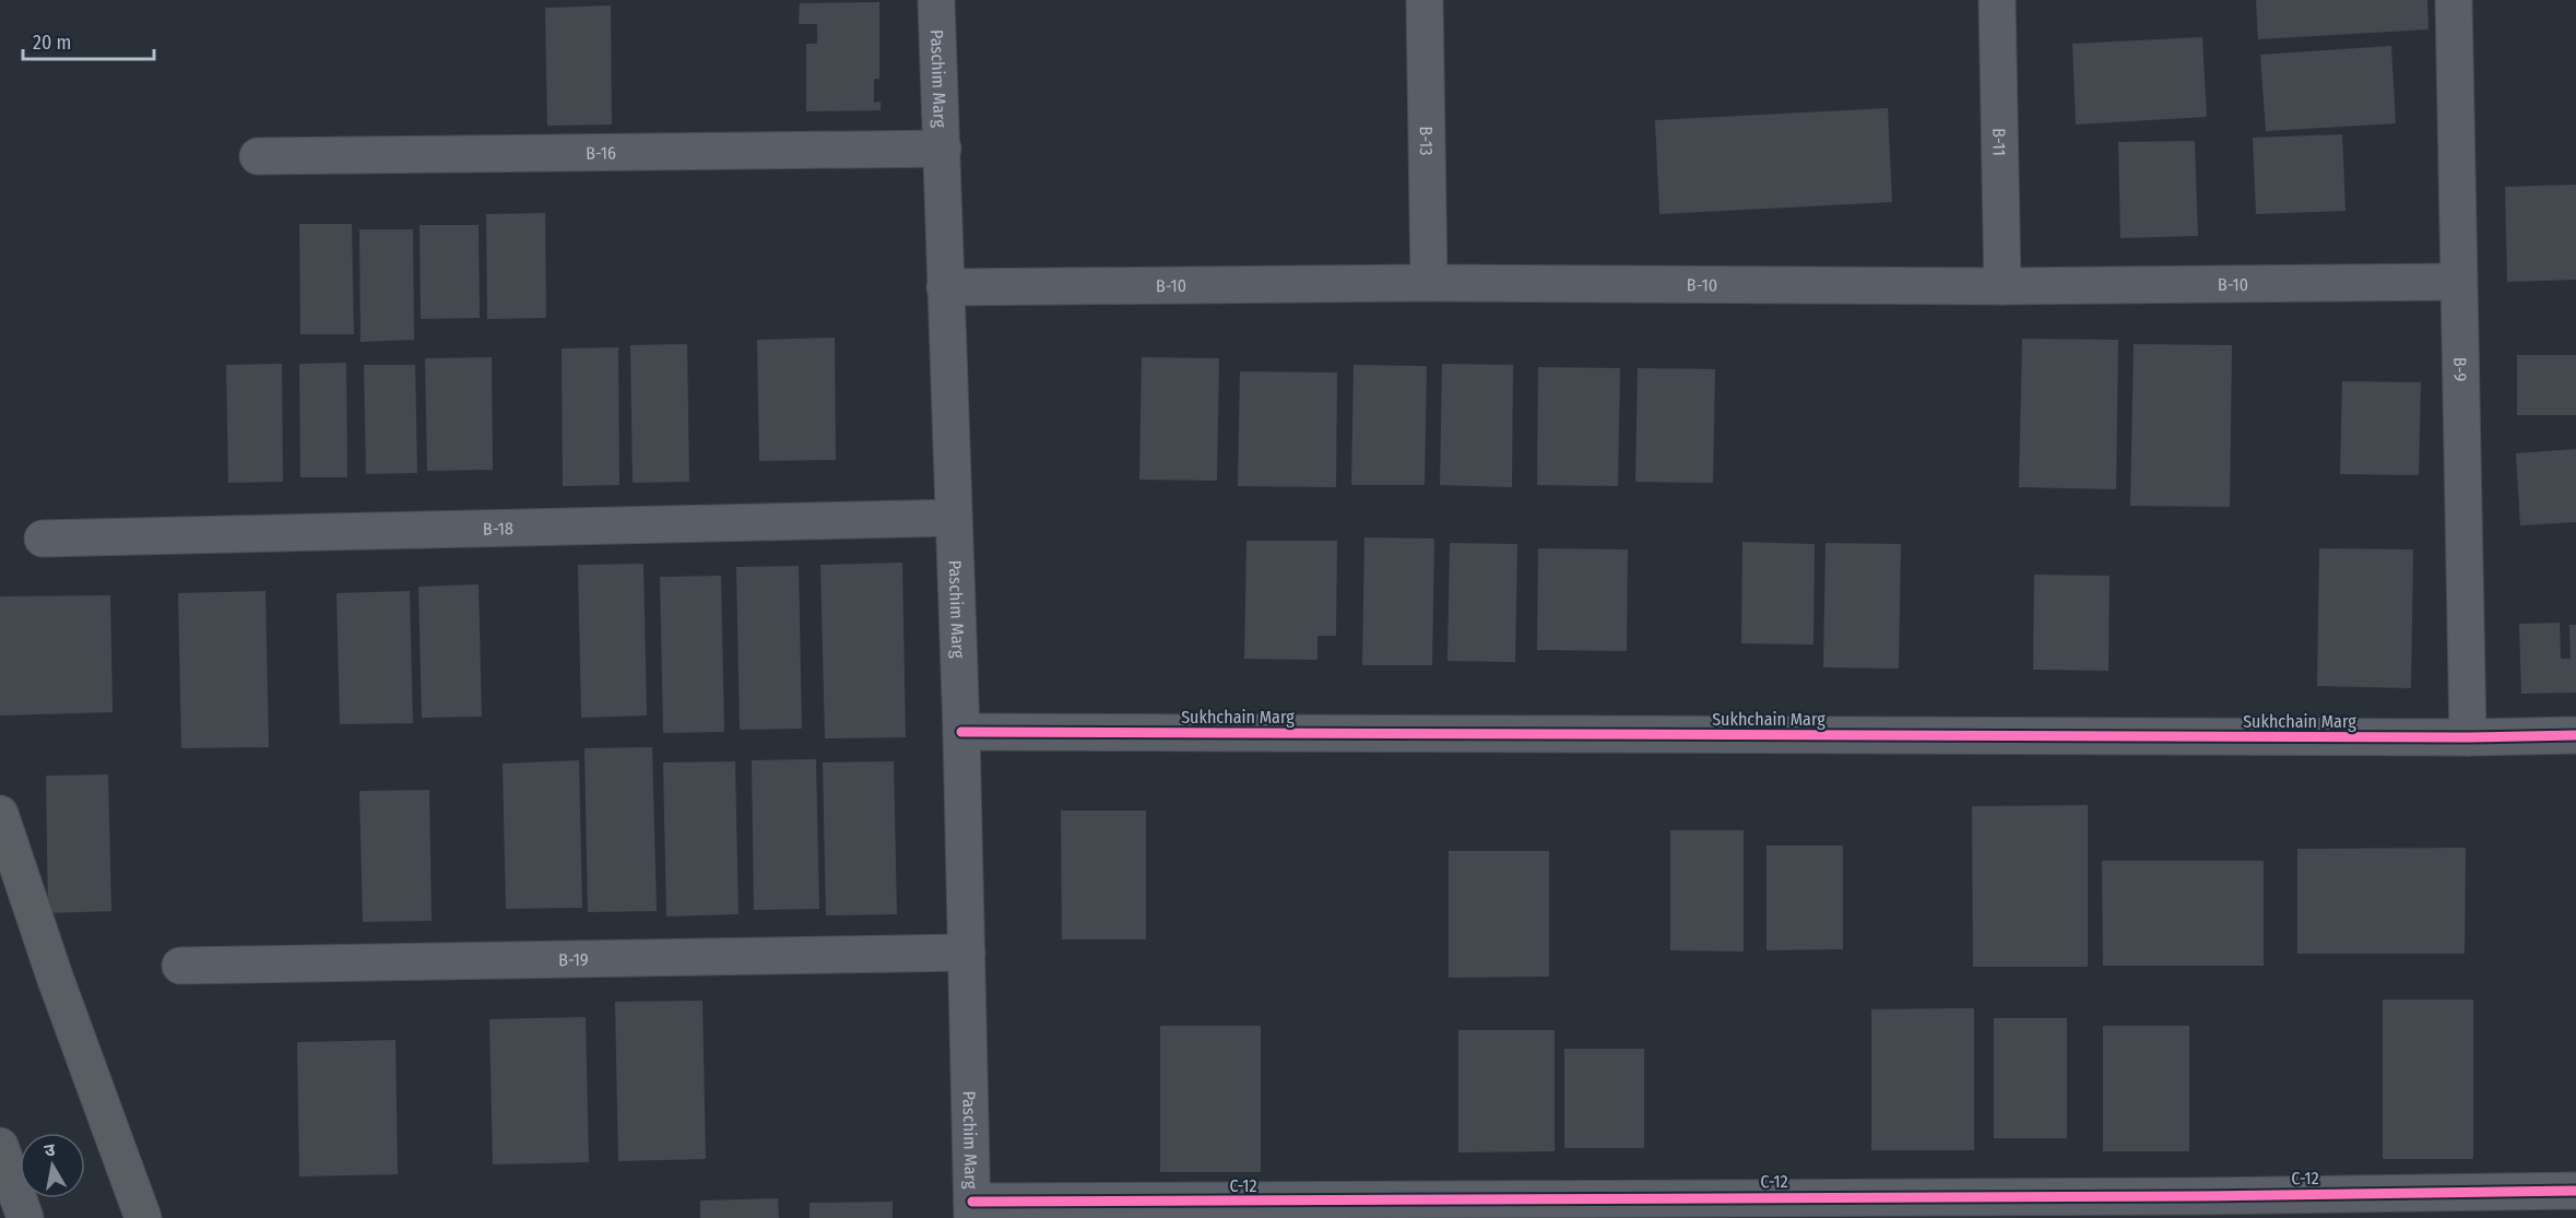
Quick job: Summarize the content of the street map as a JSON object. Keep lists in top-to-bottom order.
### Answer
{
  "streets": {
    "street": [
      "Paschim Marg",
      "B-13",
      "B-11",
      "B-16",
      "B-10",
      "B-9",
      "B-18",
      "Sukhchain Marg",
      "B-19",
      "C-12"
    ]
  },
  "crossings": [
    ["Paschim Marg", "B-16"],
    ["Paschim Marg", "B-10"],
    ["Paschim Marg", "B-18"],
    ["Paschim Marg", "Sukhchain Marg"],
    ["Paschim Marg", "B-19"],
    ["Paschim Marg", "C-12"],
    ["B-13", "B-10"],
    ["B-11", "B-10"],
    ["B-10", "B-9"],
    ["B-9", "Sukhchain Marg"]
  ],
  "scale_bar": "20 m",
  "north": "top"
}
